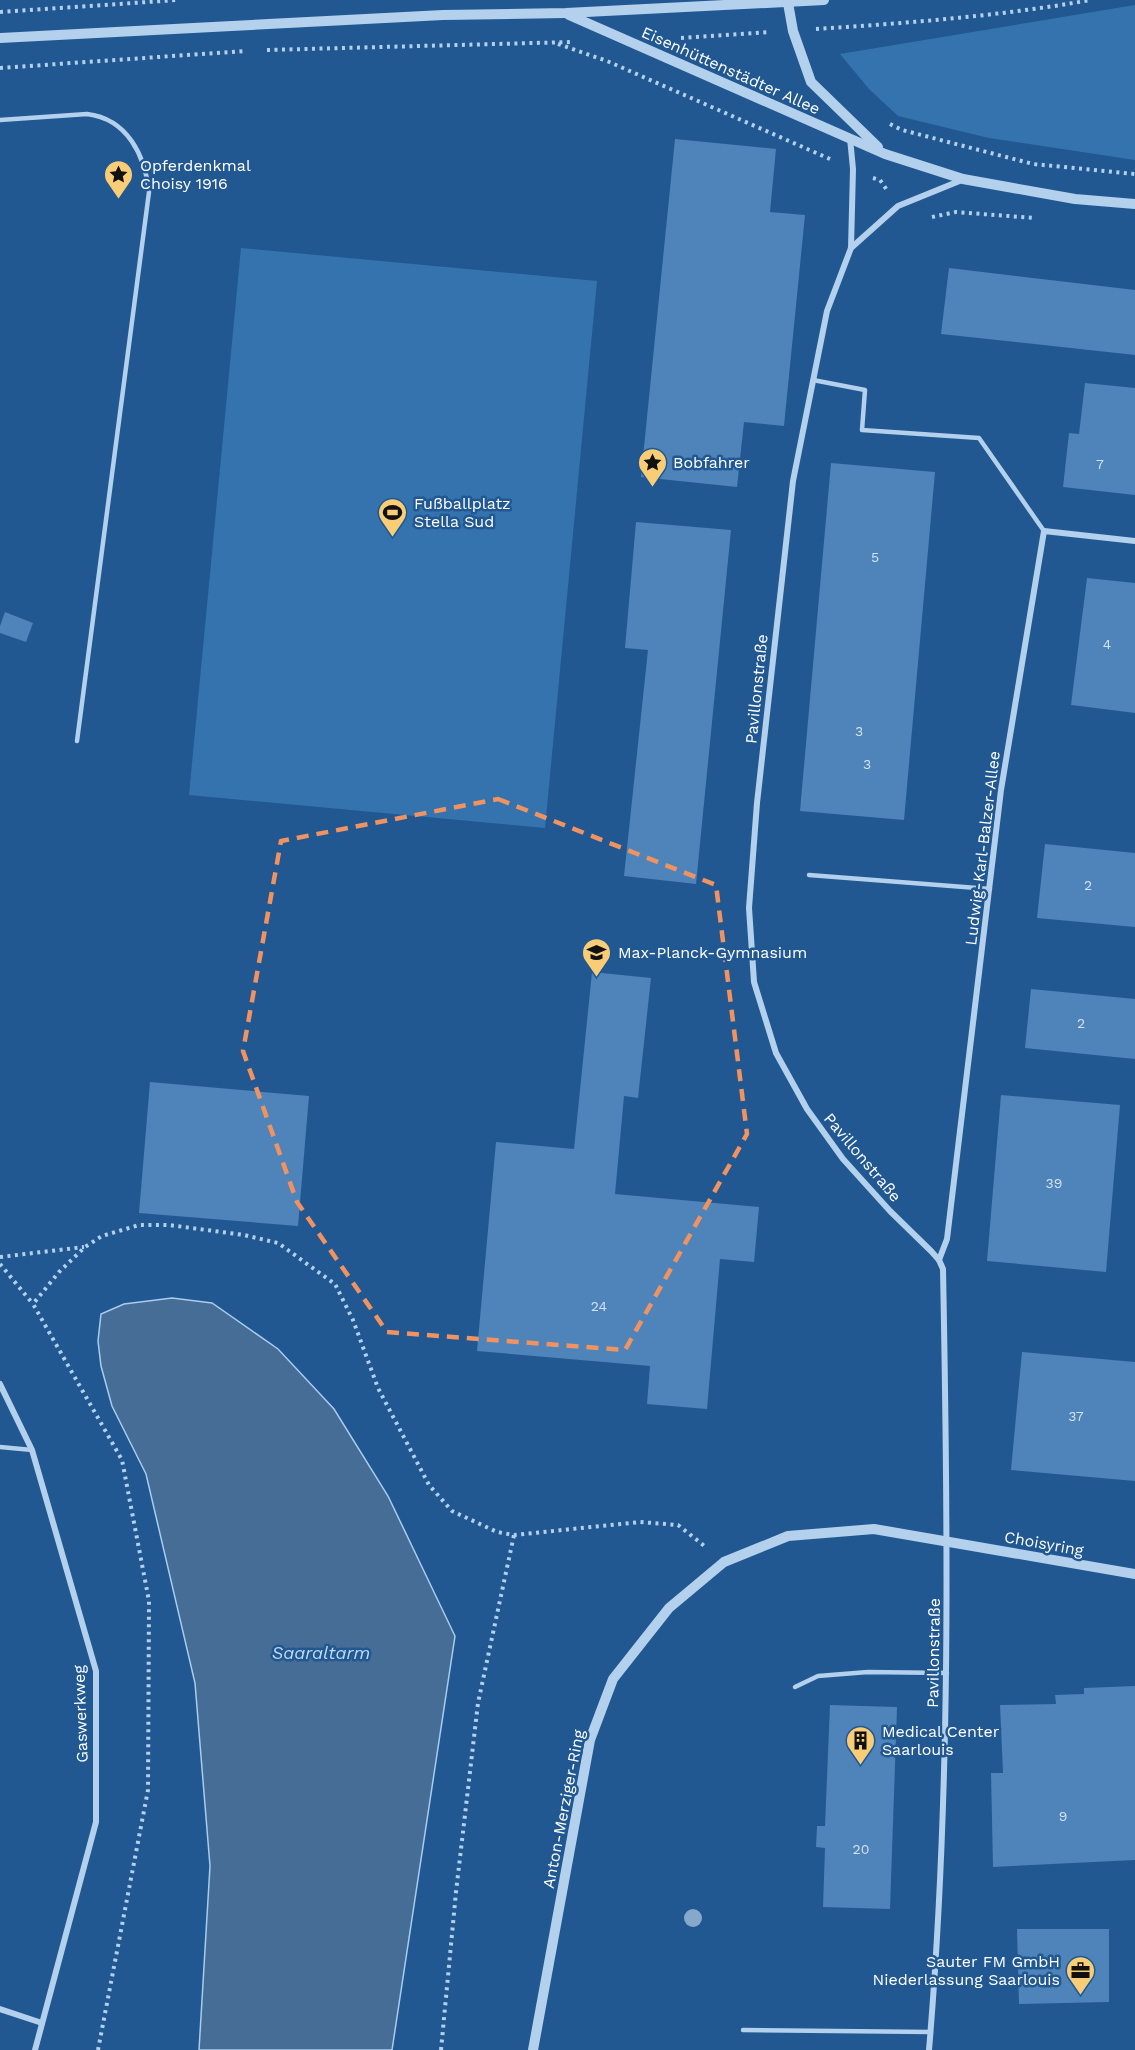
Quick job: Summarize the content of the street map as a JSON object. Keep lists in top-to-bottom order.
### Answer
{
  "streets": {
    "street": [
      "Eisenhüttenstädter Allee",
      "Pavillonstraße",
      "Ludwig-Karl-Balzer-Allee",
      "Choisyring",
      "Gaswerkweg",
      "Anton-Merziger-Ring"
    ]
  },
  "crossings": [
    ["Eisenhüttenstädter Allee", "Pavillonstraße"],
    ["Pavillonstraße", "Ludwig-Karl-Balzer-Allee"],
    ["Pavillonstraße", "Choisyring"],
    ["Pavillonstraße", "Anton-Merziger-Ring"],
    ["Choisyring", "Anton-Merziger-Ring"]
  ],
  "water": ["Saaraltarm"],
  "places": {
    "place": ["Opferdenkmal Choisy 1916", "Bobfahrer"],
    "sports": ["Fußballplatz Stella Sud"],
    "school or university": ["Max-Planck-Gymnasium"],
    "building": ["Medical Center Saarlouis"],
    "office": ["Sauter FM GmbH Niederlassung Saarlouis"]
  },
  "house_numbers": [
    "7",
    "5",
    "4",
    "3",
    "3",
    "2",
    "2",
    "39",
    "24",
    "37",
    "9",
    "20"
  ]
}
